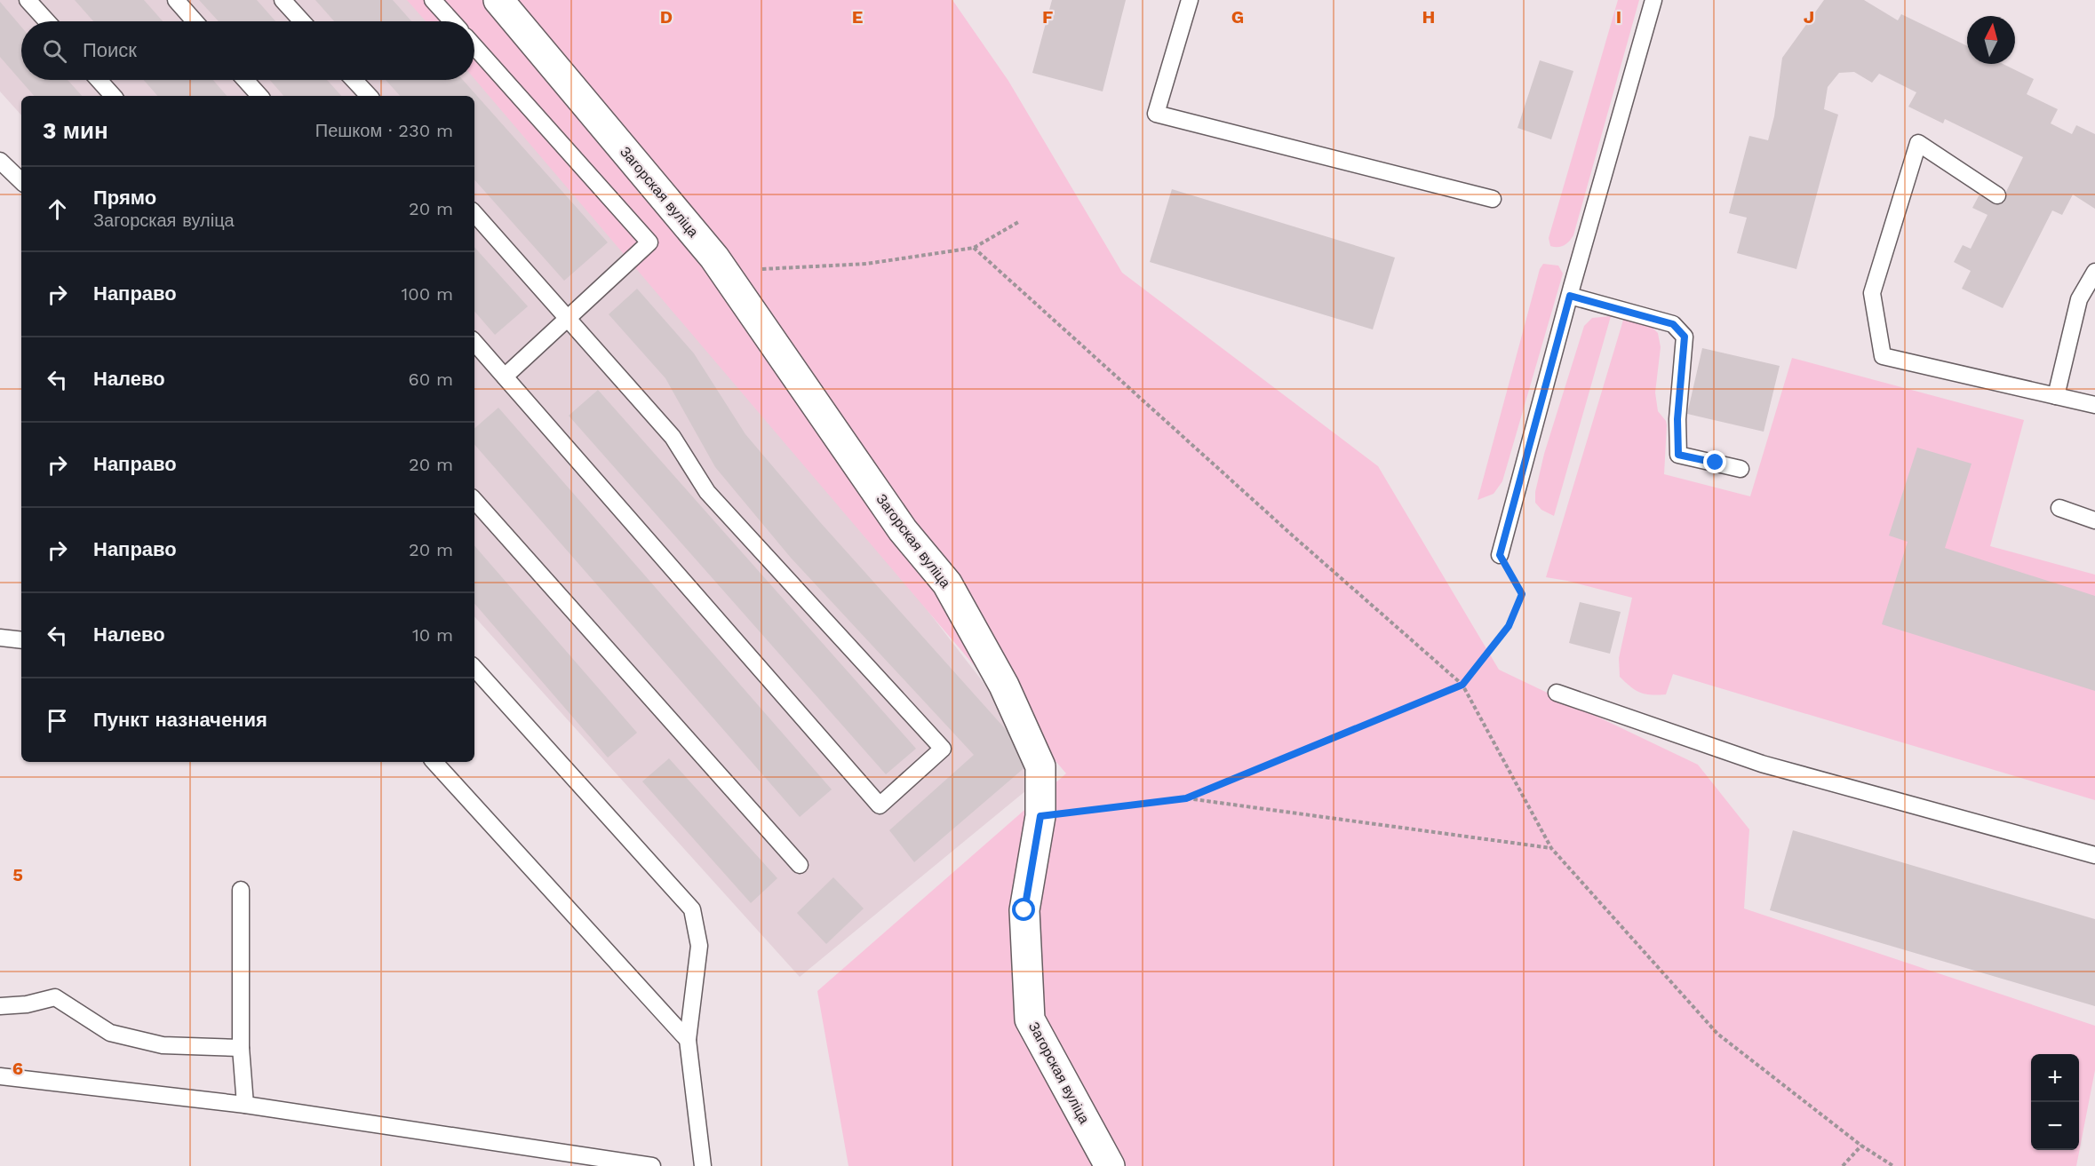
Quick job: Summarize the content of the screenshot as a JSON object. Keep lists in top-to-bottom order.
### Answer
{
  "streets": {
    "street": ["Загорская вуліца"]
  },
  "north": "top",
  "page": {
    "search": "Поиск",
    "heading": ["3 мин", "Пешком · 230 m"],
    "list": [
      ["Прямо", "Загорская вуліца", "20 m"],
      ["Направо", "100 m"],
      ["Налево", "60 m"],
      ["Направо", "20 m"],
      ["Направо", "20 m"],
      ["Налево", "10 m"],
      "Пункт назначения"
    ],
    "map_buttons": ["+", "−"]
  },
  "grid": {
    "columns": [
      "D",
      "E",
      "F",
      "G",
      "H",
      "I",
      "J"
    ],
    "rows": ["5", "6"]
  }
}
